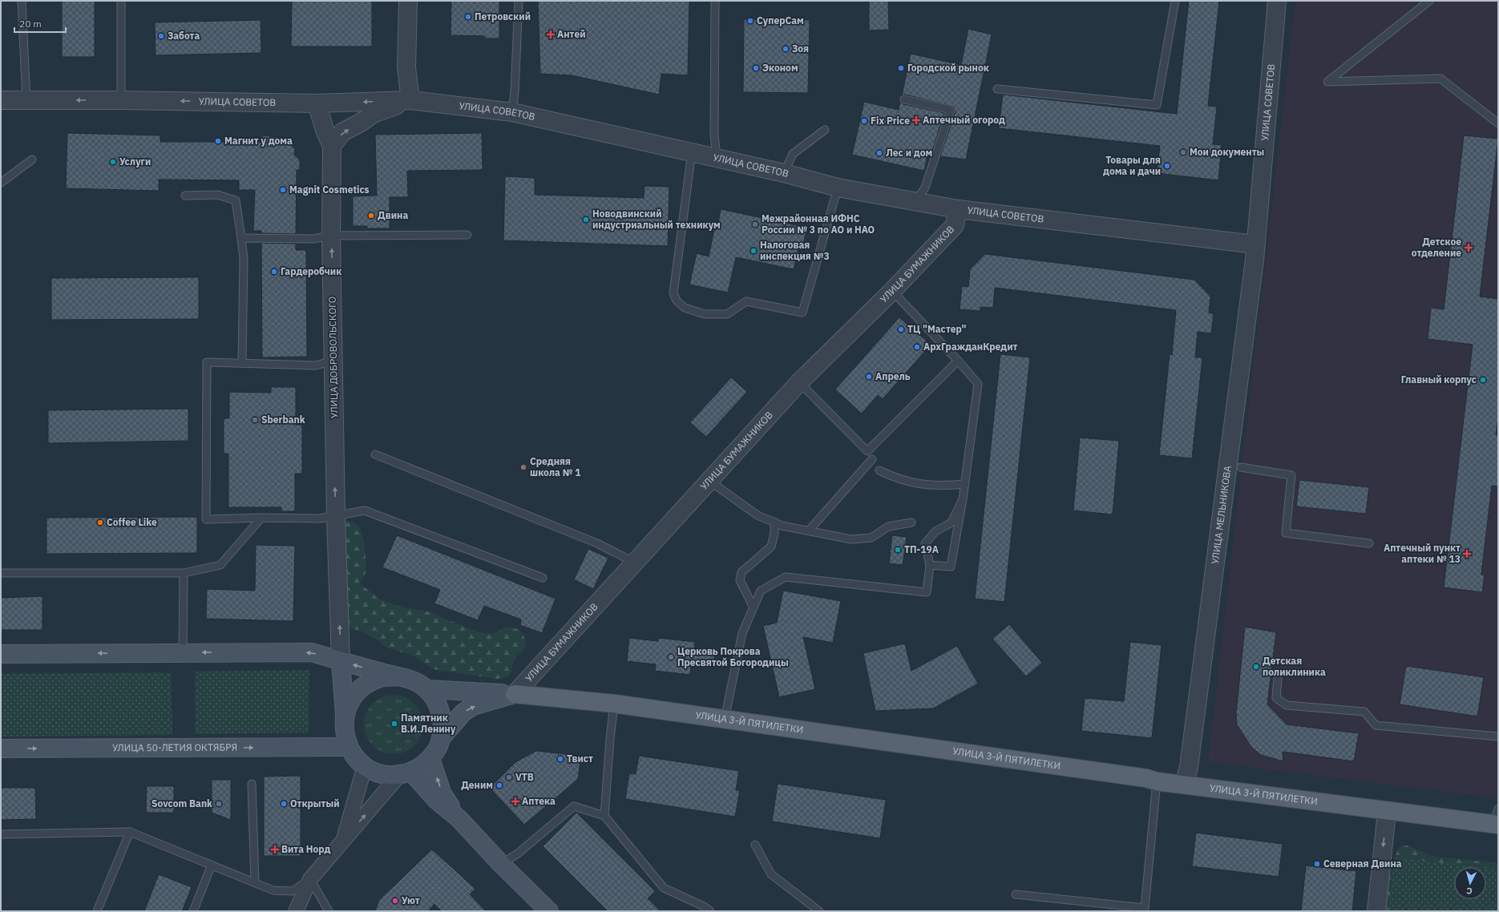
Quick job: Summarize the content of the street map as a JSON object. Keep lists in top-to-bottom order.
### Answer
{
  "streets": {
    "main road": ["УЛИЦА 3-Й ПЯТИЛЕТКИ", "УЛИЦА 50-ЛЕТИЯ ОКТЯБРЯ"],
    "street": [
      "УЛИЦА СОВЕТОВ",
      "УЛИЦА БУМАЖНИКОВ",
      "УЛИЦА ДОБРОВОЛЬСКОГО",
      "УЛИЦА МЕЛЬНИКОВА"
    ]
  },
  "crossings": [
    ["УЛИЦА СОВЕТОВ", "УЛИЦА БУМАЖНИКОВ"],
    ["УЛИЦА СОВЕТОВ", "УЛИЦА МЕЛЬНИКОВА"],
    ["УЛИЦА БУМАЖНИКОВ", "УЛИЦА 3-Й ПЯТИЛЕТКИ"],
    ["УЛИЦА МЕЛЬНИКОВА", "УЛИЦА 3-Й ПЯТИЛЕТКИ"]
  ],
  "one_way": ["УЛИЦА ДОБРОВОЛЬСКОГО"],
  "places": {
    "other": [
      "Петровский",
      "СуперСам",
      "Забота",
      "Зоя",
      "Эконом",
      "Городской рынок",
      "Fix Price",
      "Магнит у дома",
      "Мои документы",
      "Лес и дом",
      "Услуги",
      "Товары для дома и дачи",
      "Magnit Cosmetics",
      "Двина",
      "Новодвинский индустриальный техникум",
      "Межрайонная ИФНС России № 3 по АО и НАО",
      "Налоговая инспекция №3",
      "Гардеробчик",
      "ТЦ \"Мастер\"",
      "АрхГражданКредит",
      "Апрель",
      "Главный корпус",
      "Sberbank",
      "Средняя школа № 1",
      "Coffee Like",
      "ТП-19А",
      "Церковь Покрова Пресвятой Богородицы",
      "Детская поликлиника",
      "Памятник В.И.Ленину",
      "Твист",
      "VTB",
      "Деним",
      "Sovcom Bank",
      "Открытый",
      "Северная Двина",
      "Уют"
    ],
    "health": [
      "Антей",
      "Аптечный огород",
      "Детское отделение",
      "Аптечный пункт аптеки № 13",
      "Аптека",
      "Вита Норд"
    ]
  },
  "scale_bar": "20 m",
  "north": "bottom"
}
